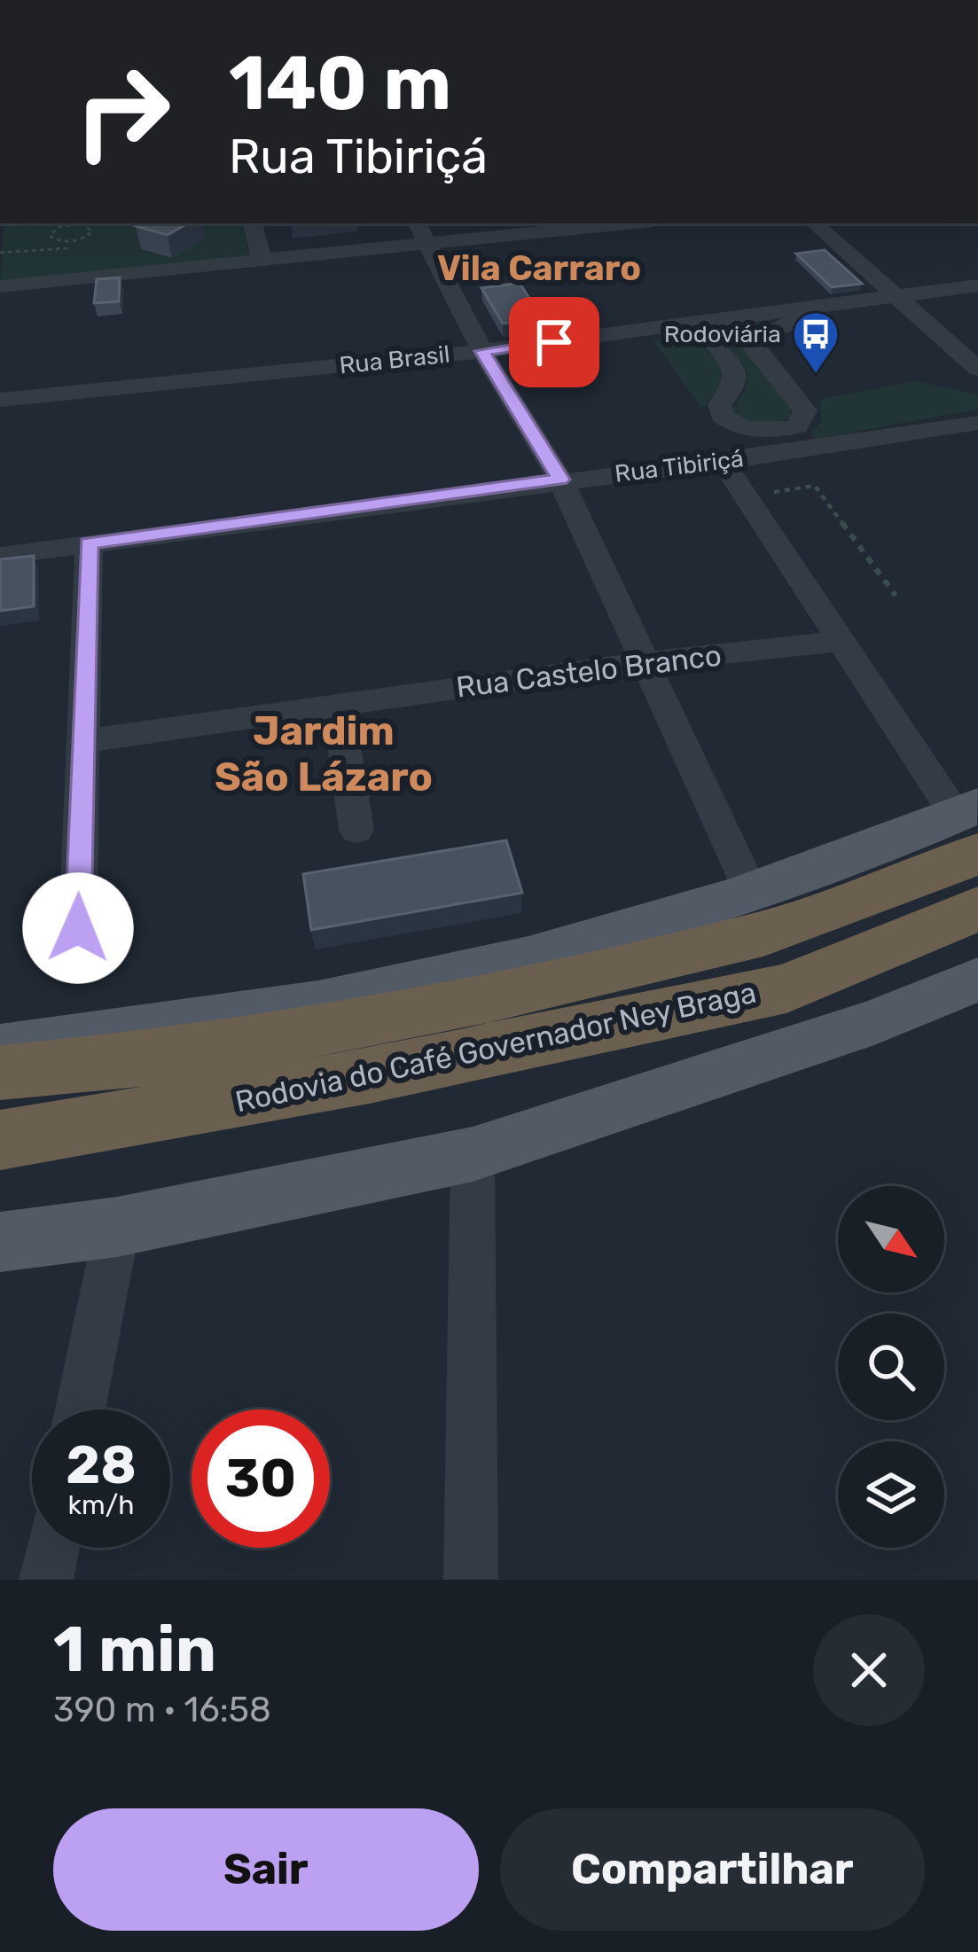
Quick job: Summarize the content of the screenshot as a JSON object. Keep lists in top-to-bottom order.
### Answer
{
  "streets": {
    "highway": ["Rodovia do Café Governador Ney Braga"],
    "street": ["Rua Brasil", "Rua Tibiriçá", "Rua Castelo Branco"]
  },
  "districts": ["Vila Carraro", "Jardim São Lázaro"],
  "places": {
    "bus stop": ["Rodoviária"]
  },
  "north": "bottom right",
  "page": {
    "turn": ["140 m", "Rua Tibiriçá"],
    "speed": "28 km/h",
    "limit": "30",
    "heading": ["1 min", "390 m · 16:58"],
    "buttons": ["Sair", "Compartilhar"]
  }
}
